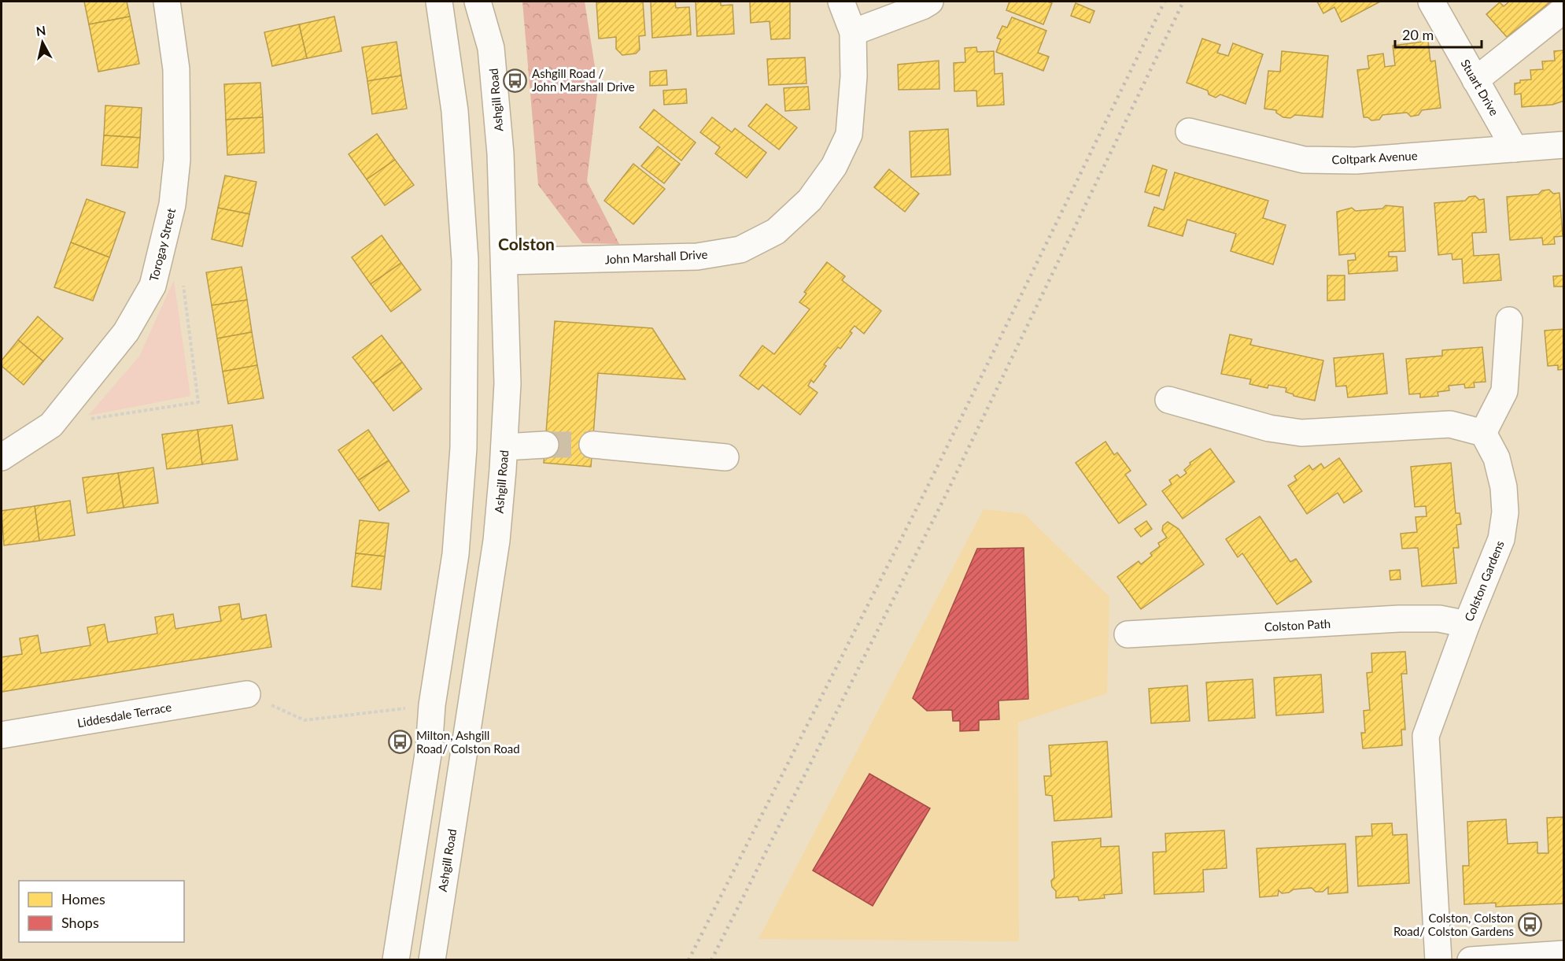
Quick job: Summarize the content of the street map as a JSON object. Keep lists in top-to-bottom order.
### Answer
{
  "streets": {
    "street": [
      "Stuart Drive",
      "Ashgill Road",
      "Coltpark Avenue",
      "Torogay Street",
      "John Marshall Drive",
      "Colston Gardens",
      "Colston Path",
      "Liddesdale Terrace"
    ]
  },
  "crossings": [
    ["Stuart Drive", "Coltpark Avenue"],
    ["Ashgill Road", "John Marshall Drive"],
    ["Colston Gardens", "Colston Path"]
  ],
  "districts": ["Colston"],
  "places": {
    "bus stop": ["Ashgill Road / John Marshall Drive", "Milton, Ashgill Road/ Colston Road", "Colston, Colston Road/ Colston Gardens"]
  },
  "legend": ["Homes", "Shops"],
  "scale_bar": "20 m",
  "north": "top"
}
